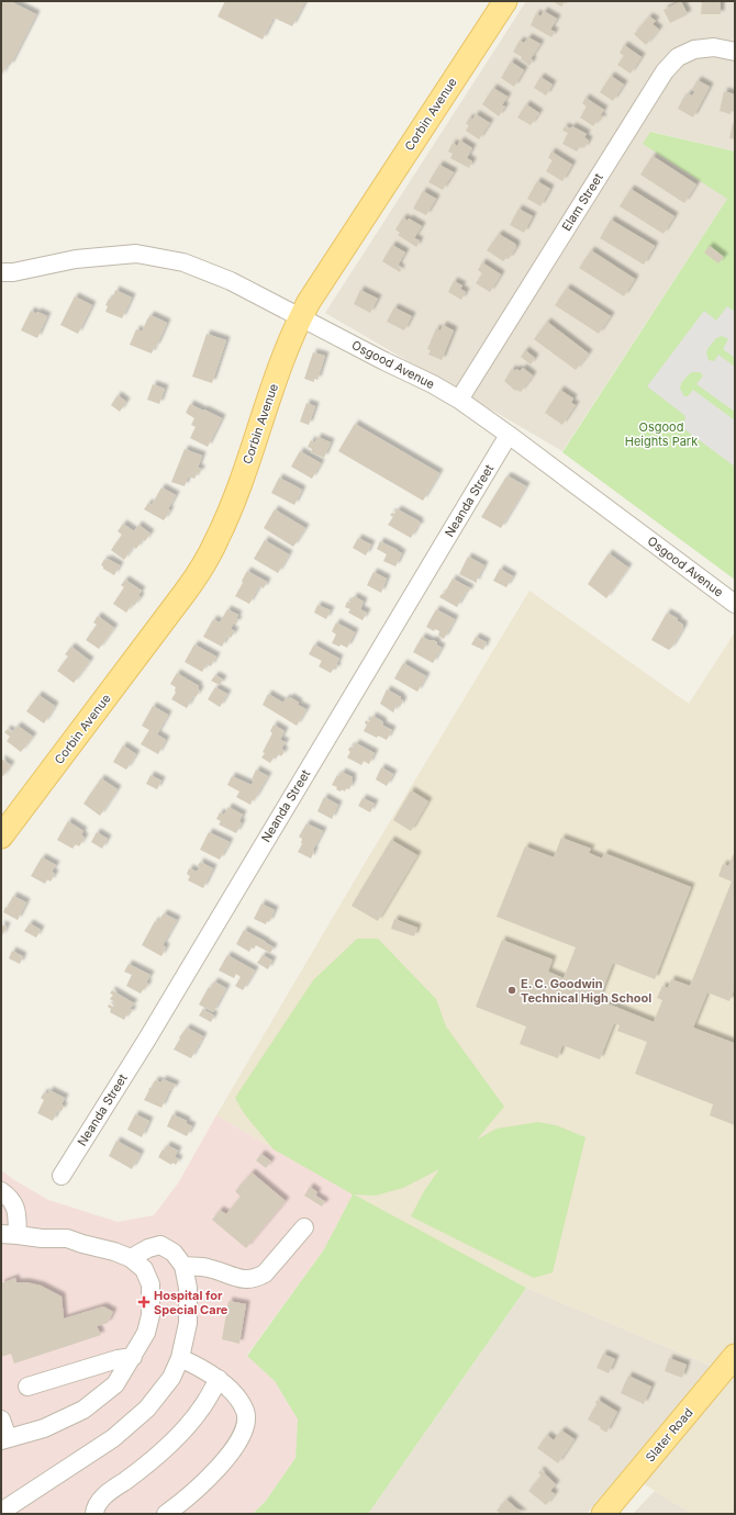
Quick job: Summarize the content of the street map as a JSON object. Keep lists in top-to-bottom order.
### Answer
{
  "streets": {
    "main road": ["Corbin Avenue", "Slater Road"],
    "street": ["Elam Street", "Osgood Avenue", "Neanda Street"]
  },
  "crossings": [
    ["Corbin Avenue", "Osgood Avenue"],
    ["Elam Street", "Osgood Avenue"],
    ["Osgood Avenue", "Neanda Street"]
  ],
  "parks": ["Osgood Heights Park"],
  "places": {
    "other": ["E. C. Goodwin Technical High School"],
    "health": ["Hospital for Special Care"]
  }
}
